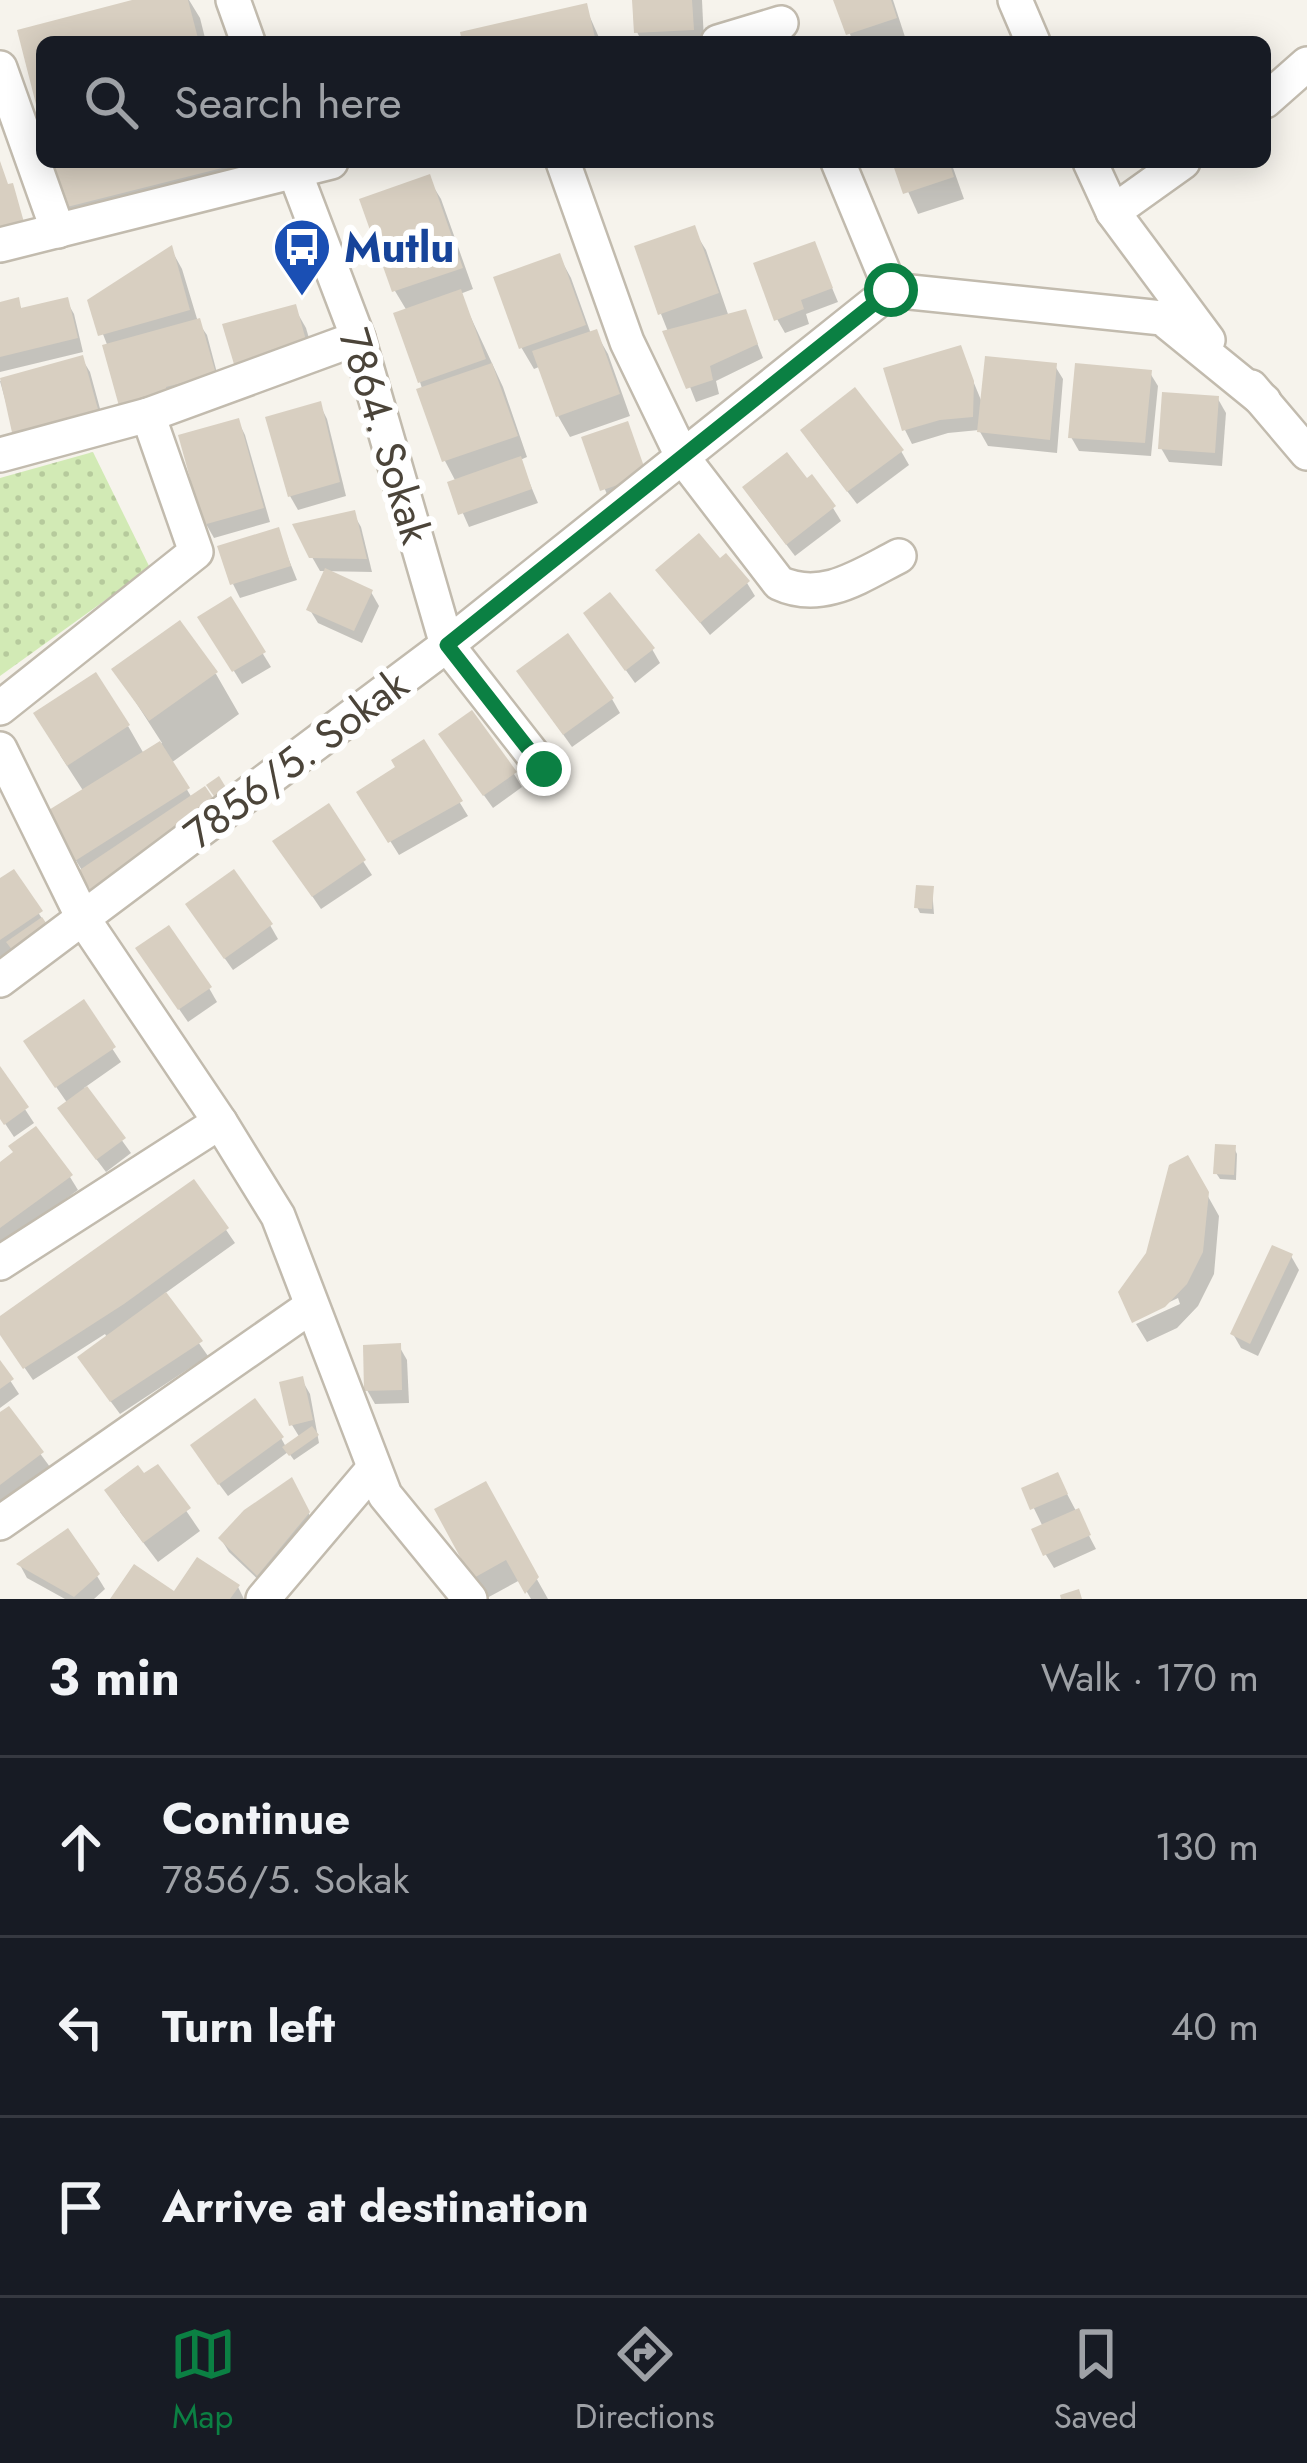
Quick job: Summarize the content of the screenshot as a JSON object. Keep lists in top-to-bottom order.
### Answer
{
  "streets": {
    "street": ["7864. Sokak", "7856/5. Sokak"]
  },
  "crossings": [
    ["7864. Sokak", "7856/5. Sokak"]
  ],
  "places": {
    "bus stop": ["Mutlu"]
  },
  "page": {
    "search": "Search here",
    "heading": ["3 min", "Walk · 170 m"],
    "list": [
      ["Continue", "7856/5. Sokak", "130 m"],
      ["Turn left", "40 m"],
      "Arrive at destination"
    ],
    "nav": ["Map", "Directions", "Saved"]
  }
}
